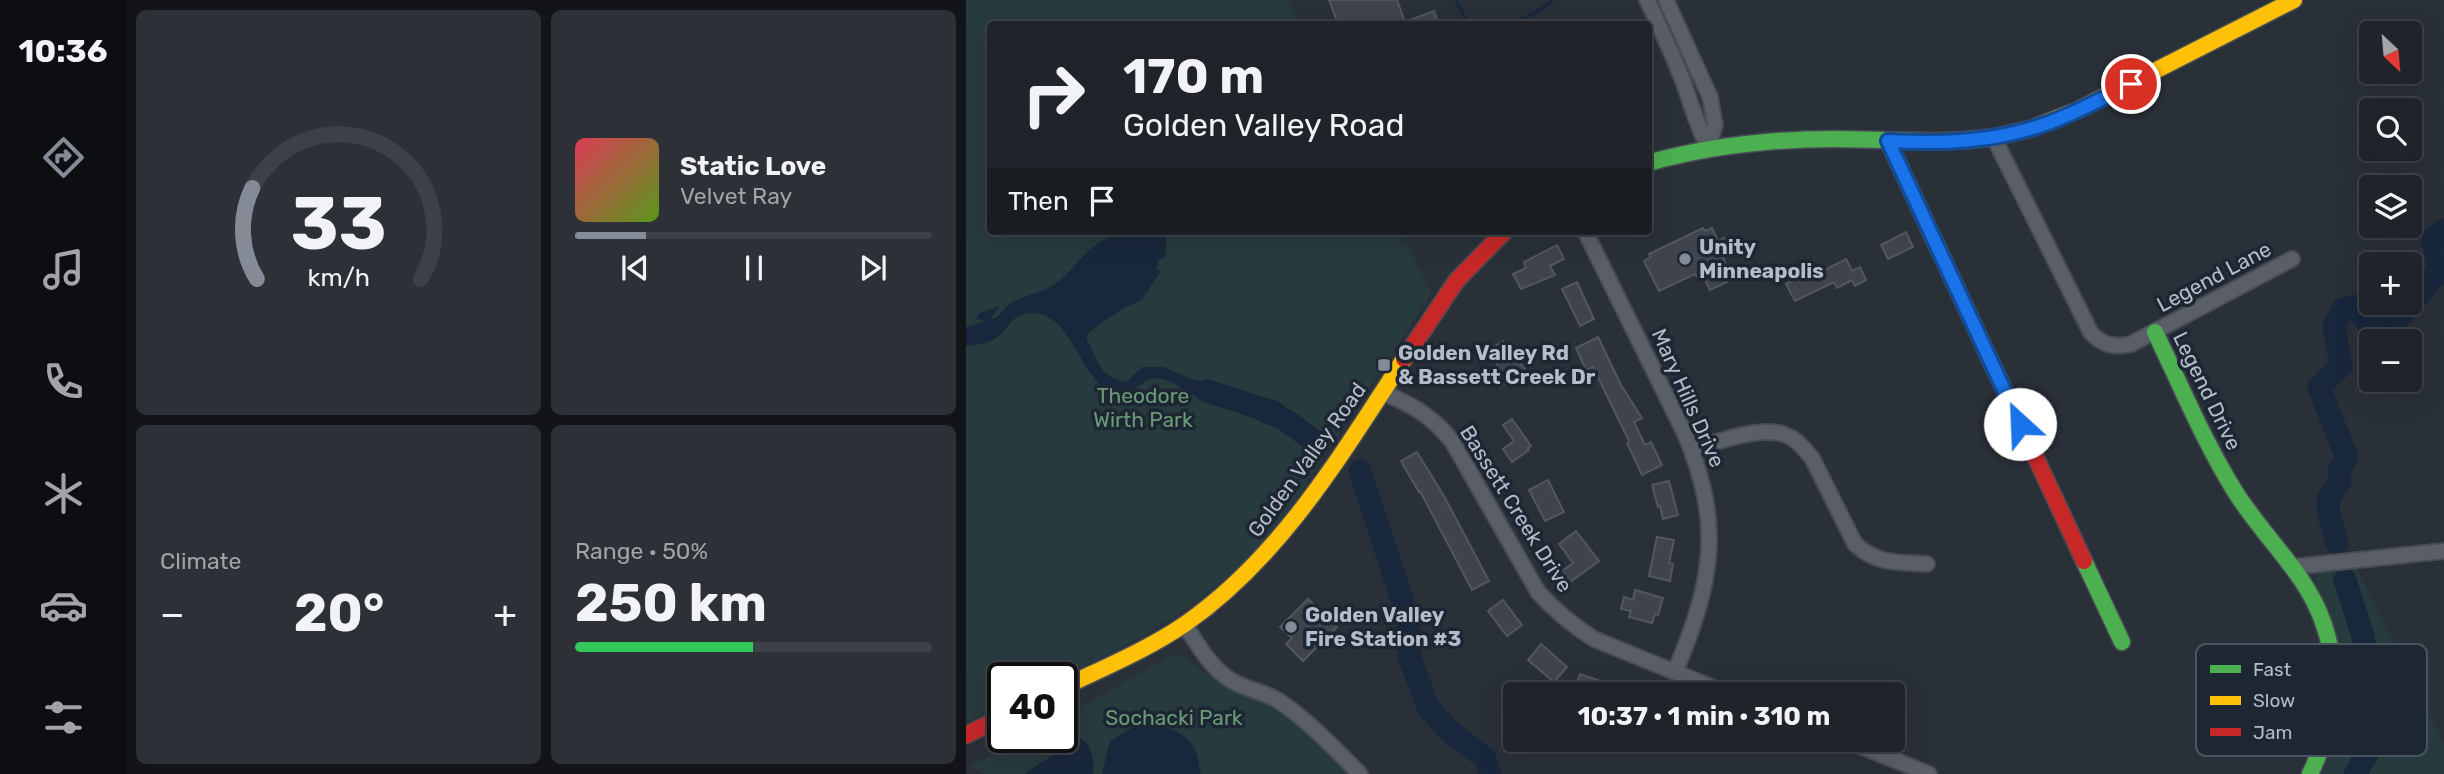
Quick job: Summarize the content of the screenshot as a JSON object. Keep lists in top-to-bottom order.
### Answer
{
  "streets": {
    "street": [
      "Legend Lane",
      "Legend Drive",
      "Mary Hills Drive",
      "Golden Valley Road",
      "Bassett Creek Drive"
    ]
  },
  "crossings": [
    ["Legend Lane", "Legend Drive"],
    ["Mary Hills Drive", "Bassett Creek Drive"],
    ["Golden Valley Road", "Bassett Creek Drive"]
  ],
  "parks": ["Theodore Wirth Park", "Sochacki Park"],
  "places": {
    "other": ["Unity Minneapolis", "Golden Valley Fire Station #3"],
    "transit": ["Golden Valley Rd & Bassett Creek Dr"]
  },
  "legend": ["Fast", "Slow", "Jam"],
  "north": "bottom right",
  "page": {
    "tabs": "10:36",
    "map_buttons": ["+", "−"],
    "turn": ["170 m", "Golden Valley Road"],
    "song": ["Static Love", "Velvet Ray"],
    "then": "Then",
    "tile": [
      "Climate",
      ["Range · 50%", "250 km"]
    ],
    "heat": ["−", "20°", "+"],
    "limit": "40",
    "trip": "10:37 · 1 min · 310 m",
    "gauge": ["33", "km/h"]
  }
}
